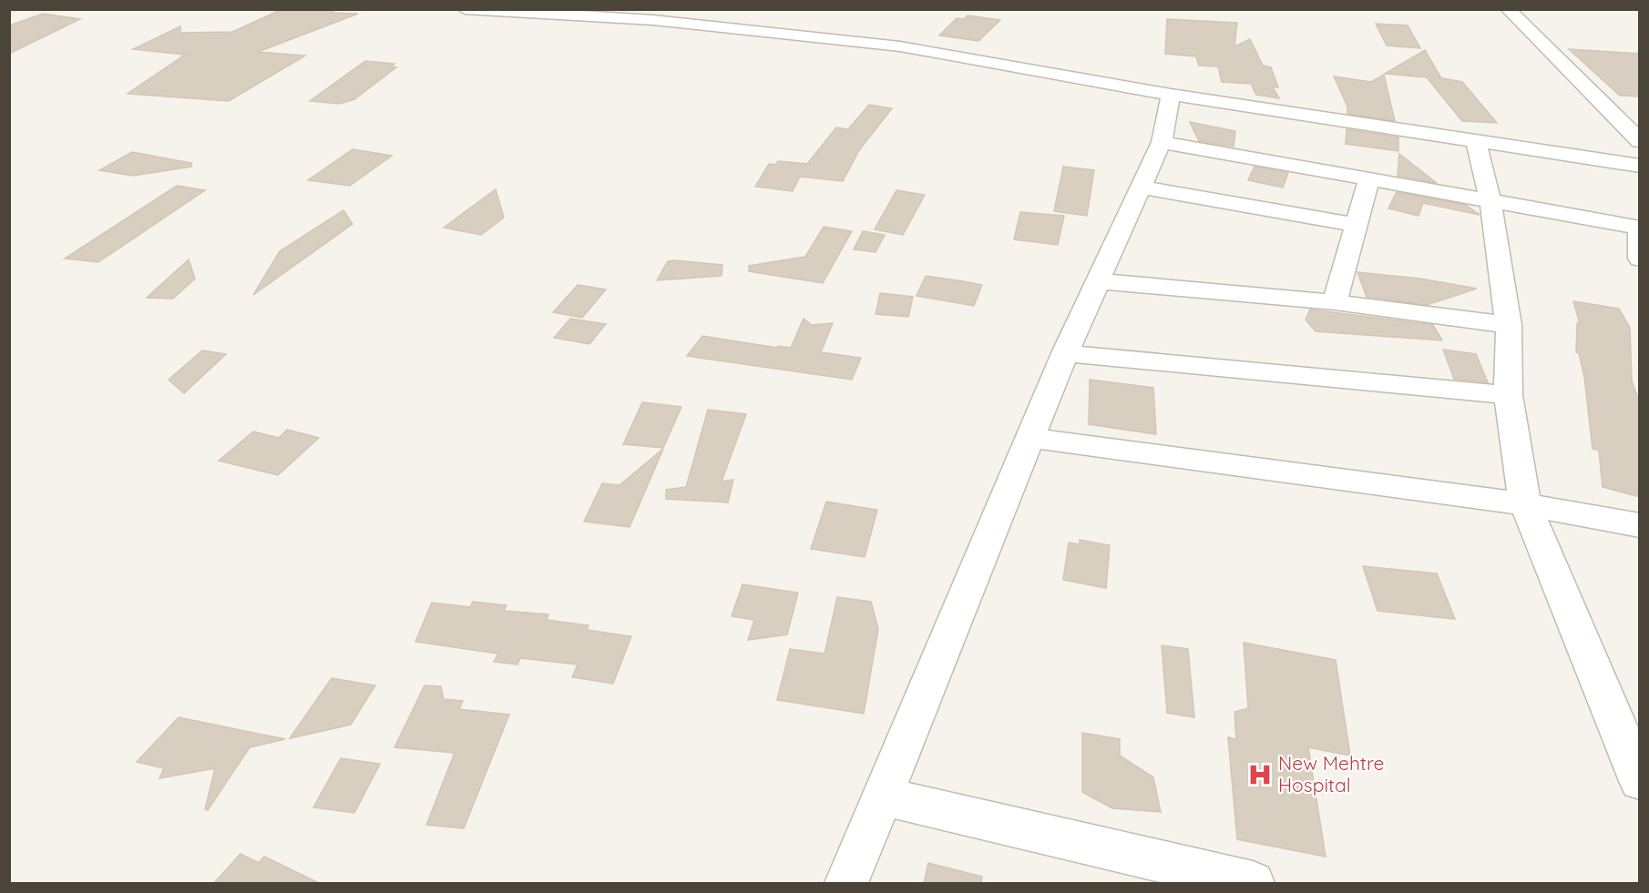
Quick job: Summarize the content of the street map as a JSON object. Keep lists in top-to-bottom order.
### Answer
{
  "places": {
    "hospital": ["New Mehtre Hospital"]
  }
}
